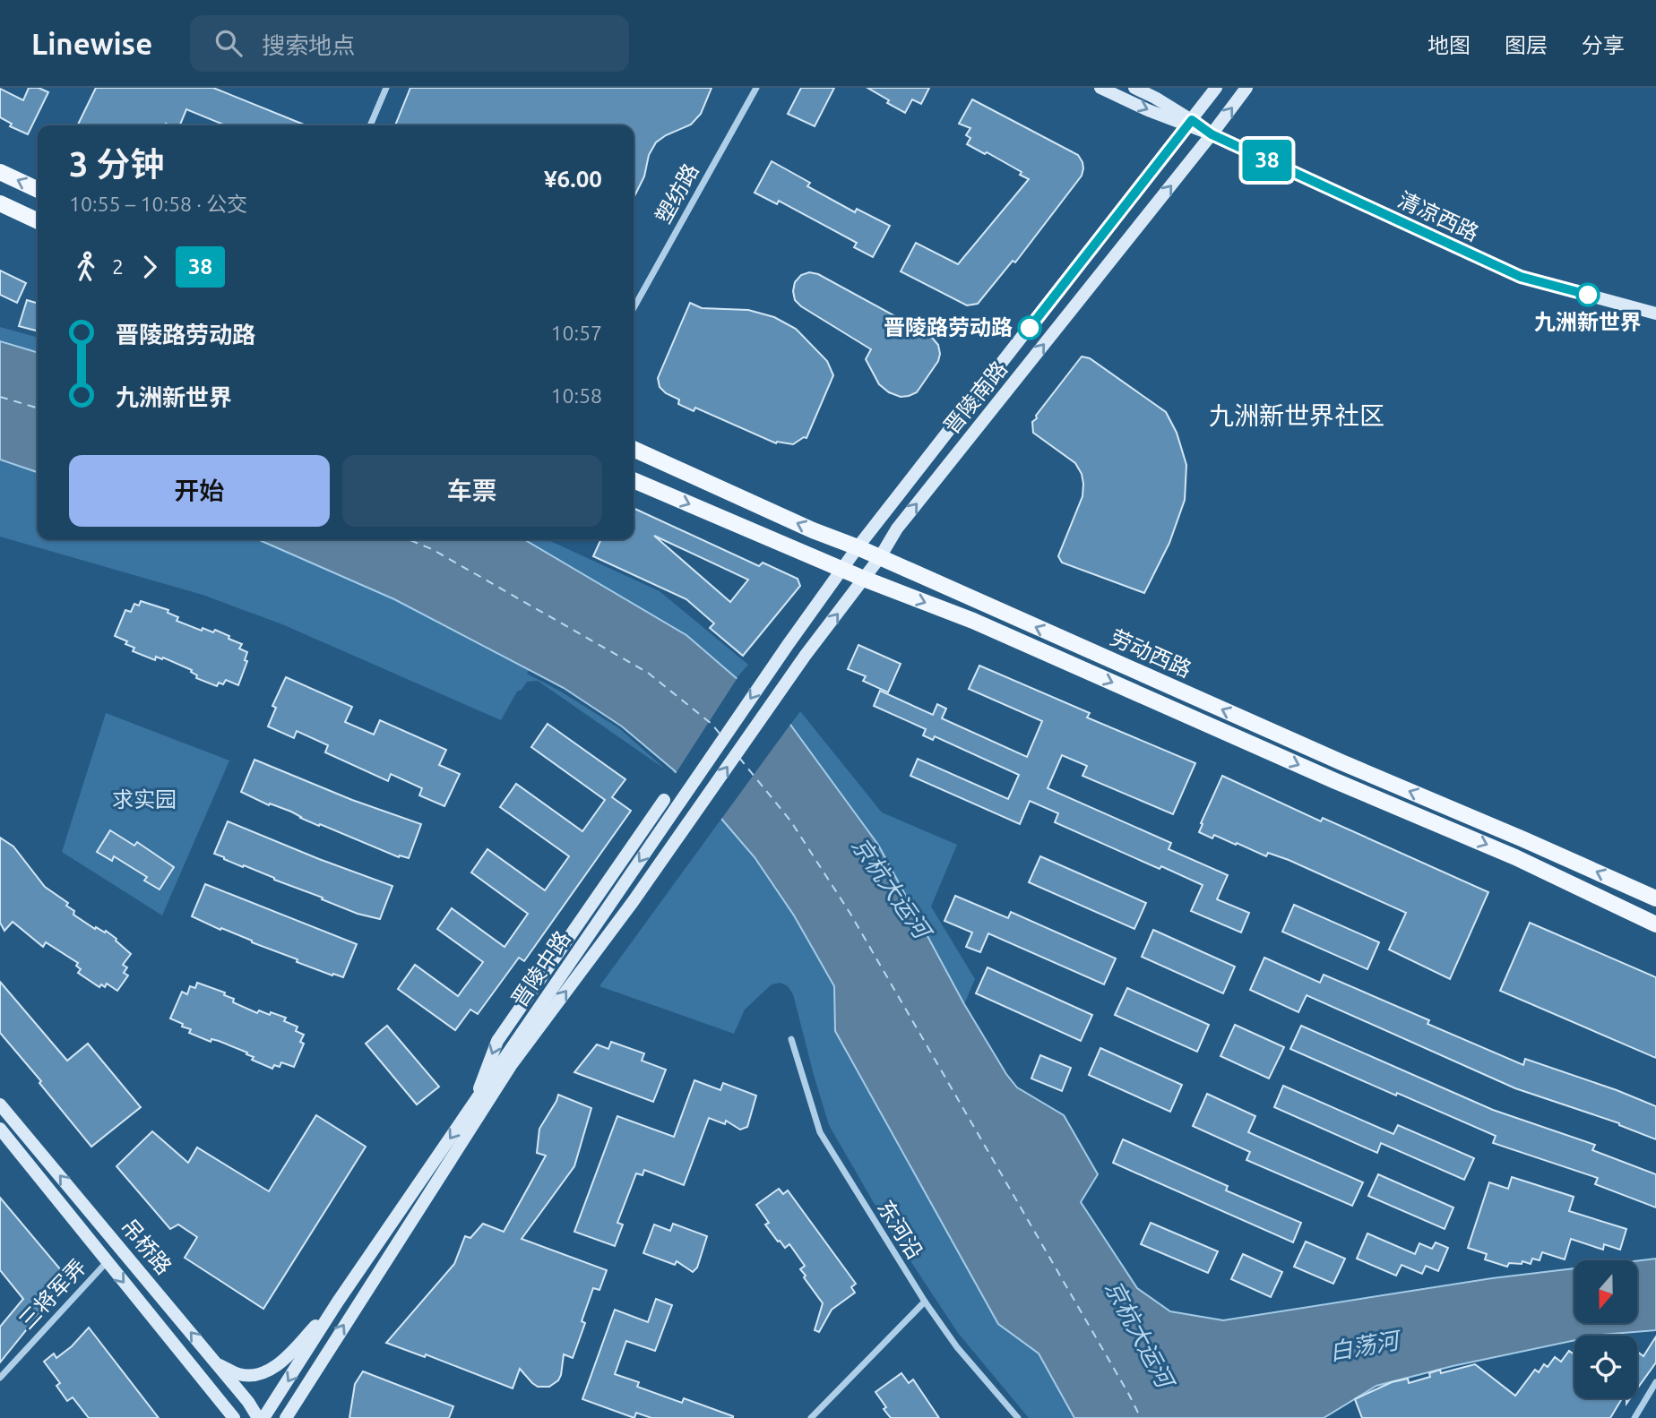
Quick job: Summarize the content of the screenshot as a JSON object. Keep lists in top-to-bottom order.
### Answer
{
  "streets": {
    "main road": [
      "清凉西路",
      "晋陵南路",
      "劳动西路",
      "晋陵中路",
      "吊桥路"
    ],
    "street": ["塑纺路", "东河沿", "三将军弄"]
  },
  "crossings": [
    ["清凉西路", "晋陵南路"],
    ["晋陵南路", "劳动西路"],
    ["晋陵南路", "晋陵中路"],
    ["劳动西路", "晋陵中路"],
    ["吊桥路", "三将军弄"]
  ],
  "districts": ["九洲新世界社区"],
  "water": ["京杭大运河", "白荡河"],
  "parks": ["求实园"],
  "places": ["九洲新世界", "晋陵路劳动路"],
  "lines": ["bus line 38"],
  "north": "bottom",
  "page": {
    "header": "Linewise",
    "search": "搜索地点",
    "nav": ["地图", "图层", "分享"],
    "on_map": "38",
    "heading": ["3 分钟", "10:55 – 10:58 · 公交", "¥6.00"],
    "legs": ["2", "38"],
    "list": [
      {
        "name": "晋陵路劳动路",
        "value": "10:57"
      },
      {
        "name": "九洲新世界",
        "value": "10:58"
      }
    ],
    "buttons": ["开始", "车票"]
  }
}
